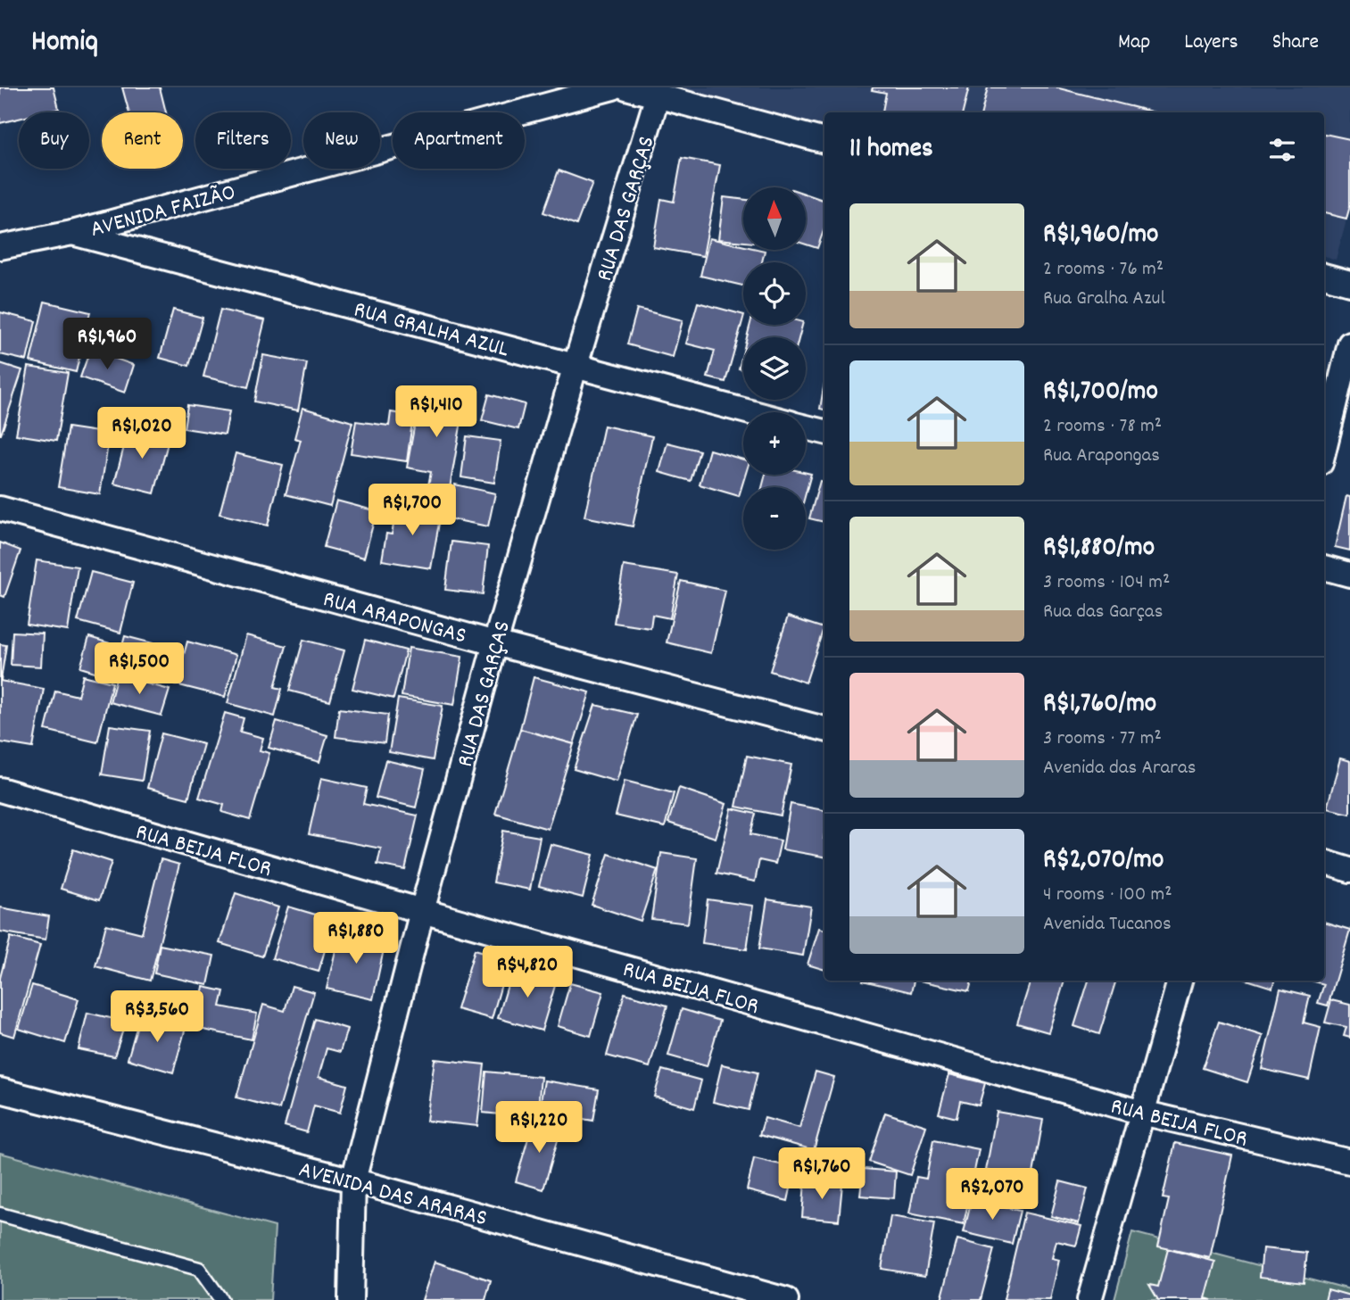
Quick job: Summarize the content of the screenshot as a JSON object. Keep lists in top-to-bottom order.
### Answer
{
  "streets": {
    "street": [
      "RUA DAS GARÇAS",
      "AVENIDA FAIZÃO",
      "RUA GRALHA AZUL",
      "RUA ARAPONGAS",
      "RUA BEIJA FLOR",
      "AVENIDA DAS ARARAS"
    ]
  },
  "crossings": [
    ["RUA DAS GARÇAS", "RUA GRALHA AZUL"],
    ["RUA DAS GARÇAS", "RUA ARAPONGAS"],
    ["RUA DAS GARÇAS", "RUA BEIJA FLOR"],
    ["RUA DAS GARÇAS", "AVENIDA DAS ARARAS"],
    ["AVENIDA FAIZÃO", "RUA GRALHA AZUL"]
  ],
  "north": "top",
  "page": {
    "header": "Homiq",
    "nav": ["Map", "Layers", "Share"],
    "chip": [
      "Buy",
      "Rent",
      "Filters",
      "New",
      "Apartment"
    ],
    "heading": "11 homes",
    "map_buttons": ["+", "−"],
    "list": [
      {
        "name": "R$1,960/mo",
        "note": "2 rooms · 76 m² · Rua Gralha Azul"
      },
      {
        "name": "R$1,700/mo",
        "note": "2 rooms · 78 m² · Rua Arapongas"
      },
      {
        "name": "R$1,880/mo",
        "note": "3 rooms · 104 m² · Rua das Garças"
      },
      {
        "name": "R$1,760/mo",
        "note": "3 rooms · 77 m² · Avenida das Araras"
      },
      {
        "name": "R$2,070/mo",
        "note": "4 rooms · 100 m² · Avenida Tucanos"
      }
    ],
    "price": [
      "R$1,960",
      "R$1,410",
      "R$1,020",
      "R$1,700",
      "R$1,500",
      "R$1,880",
      "R$4,820",
      "R$3,560",
      "R$1,220",
      "R$1,760",
      "R$2,070"
    ]
  }
}
